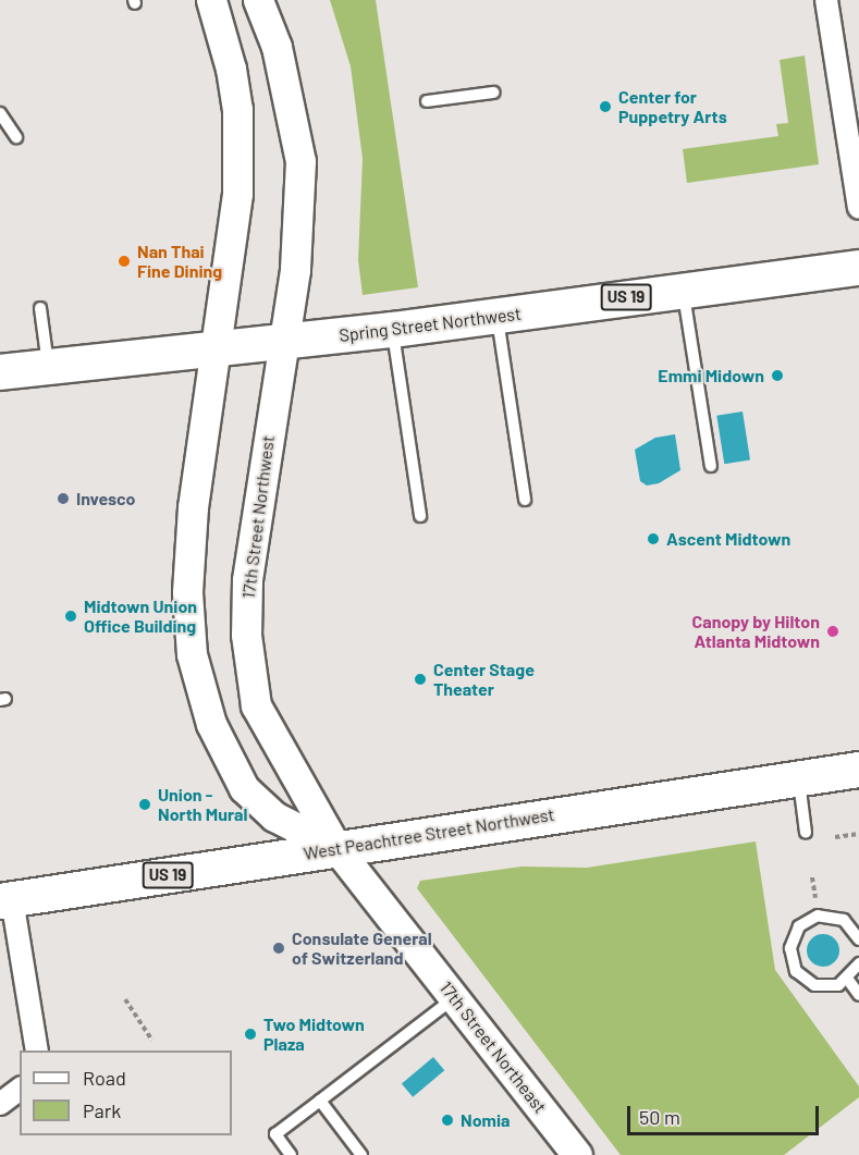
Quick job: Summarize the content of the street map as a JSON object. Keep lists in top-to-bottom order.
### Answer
{
  "streets": {
    "main road": [
      "US 19",
      "Spring Street Northwest",
      "17th Street Northwest",
      "West Peachtree Street Northwest",
      "17th Street Northeast"
    ]
  },
  "crossings": [
    ["Spring Street Northwest", "17th Street Northwest"],
    ["17th Street Northwest", "West Peachtree Street Northwest"],
    ["17th Street Northwest", "17th Street Northeast"],
    ["West Peachtree Street Northwest", "17th Street Northeast"]
  ],
  "places": [
    "Center for Puppetry Arts",
    "Nan Thai Fine Dining",
    "Emmi Midown",
    "Invesco",
    "Ascent Midtown",
    "Midtown Union Office Building",
    "Canopy by Hilton Atlanta Midtown",
    "Center Stage Theater",
    "Union - North Mural",
    "Consulate General of Switzerland",
    "Two Midtown Plaza",
    "Nomia"
  ],
  "legend": ["Road", "Park"],
  "scale_bar": "50 m"
}
